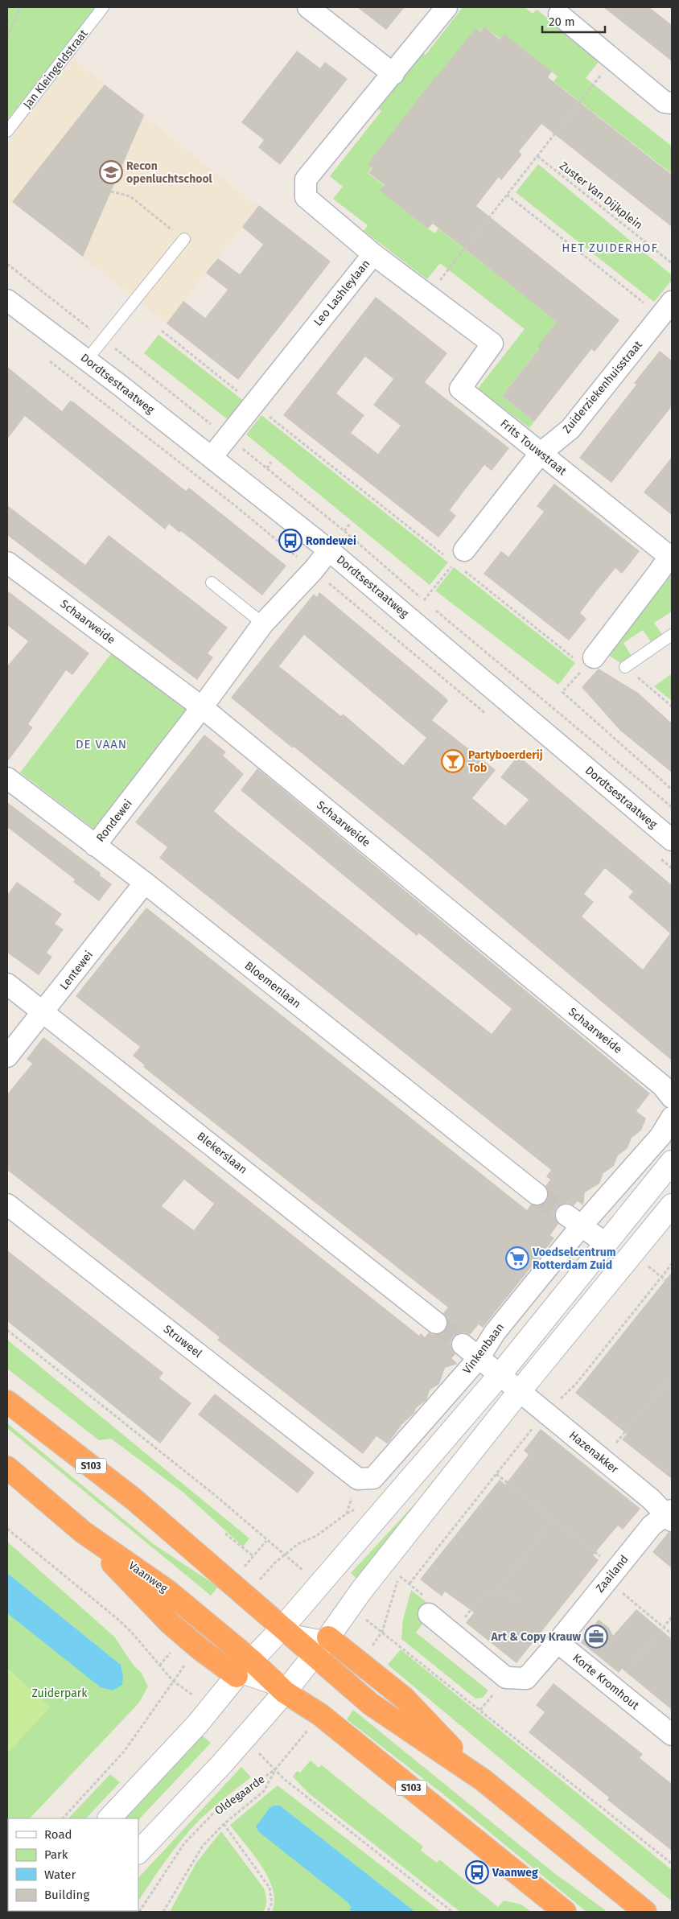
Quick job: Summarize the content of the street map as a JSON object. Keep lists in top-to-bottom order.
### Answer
{
  "streets": {
    "highway": ["S103", "Vaanweg"],
    "street": [
      "Leo Lashleylaan",
      "Dordtsestraatweg",
      "Zuiderziekenhuisstraat",
      "Frits Touwstraat",
      "Schaarweide",
      "Rondewei",
      "Lentewei",
      "Bloemenlaan",
      "Blekerslaan",
      "Struweel",
      "Vinkenbaan",
      "Hazenakker",
      "Zaailand",
      "Korte Kromhout"
    ],
    "lane": ["Jan Kleingeldstraat"],
    "path": ["Zuster Van Dijkplein", "Oldegaarde"]
  },
  "crossings": [
    ["Leo Lashleylaan", "Dordtsestraatweg"],
    ["Leo Lashleylaan", "Frits Touwstraat"],
    ["Dordtsestraatweg", "Rondewei"],
    ["Zuiderziekenhuisstraat", "Frits Touwstraat"],
    ["Schaarweide", "Rondewei"],
    ["Rondewei", "Bloemenlaan"],
    ["Lentewei", "Bloemenlaan"],
    ["Lentewei", "Blekerslaan"],
    ["Struweel", "Vinkenbaan"],
    ["Vinkenbaan", "S103"],
    ["Hazenakker", "Zaailand"],
    ["Zaailand", "Korte Kromhout"]
  ],
  "districts": ["HET ZUIDERHOF", "DE VAAN"],
  "parks": ["Zuiderpark"],
  "places": {
    "school or university": ["Recon openluchtschool"],
    "bus stop": ["Rondewei", "Vaanweg"],
    "bar": ["Partyboerderij Tob"],
    "supermarket": ["Voedselcentrum Rotterdam Zuid"],
    "office": ["Art & Copy Krauw"]
  },
  "legend": [
    "Road",
    "Park",
    "Water",
    "Building"
  ],
  "scale_bar": "20 m"
}
